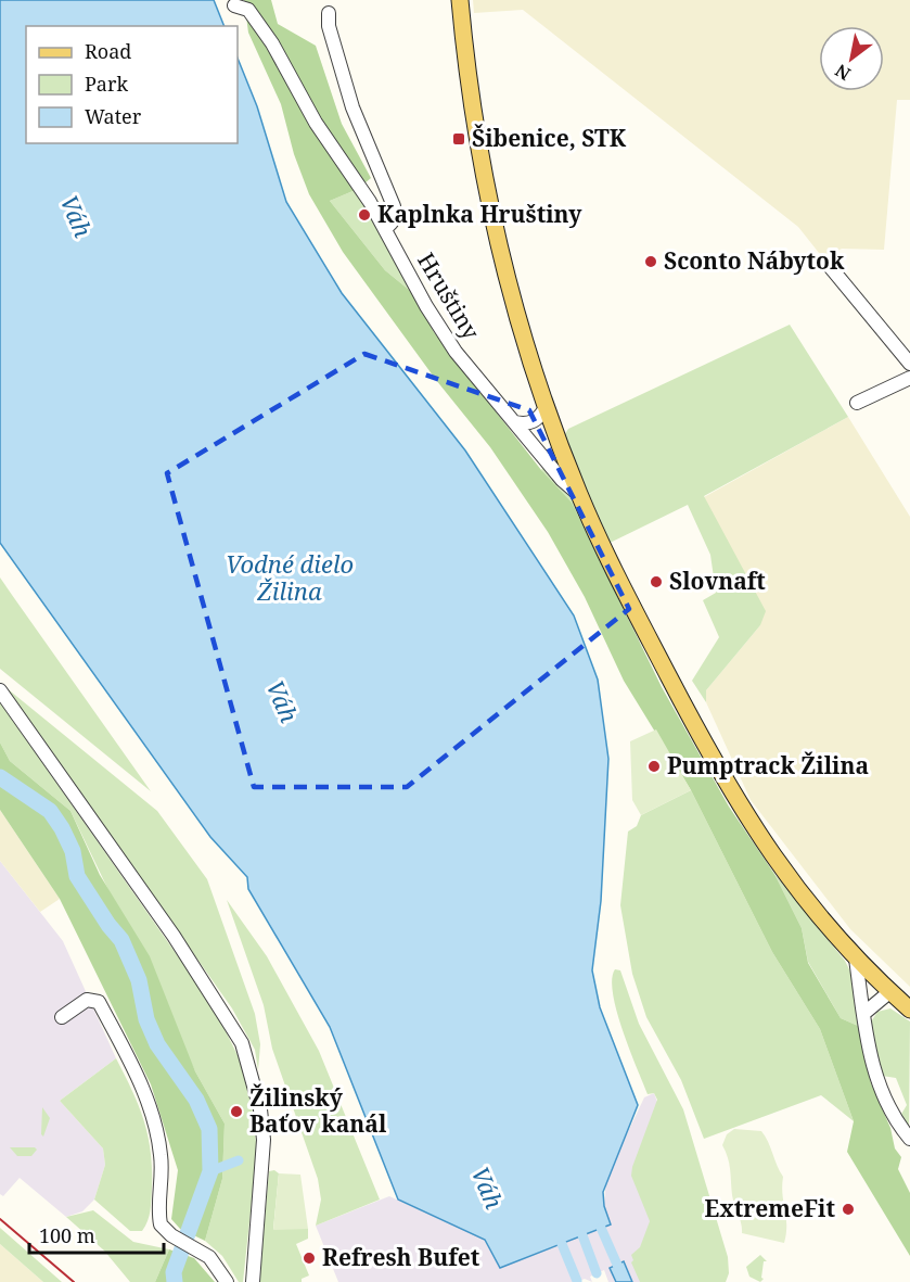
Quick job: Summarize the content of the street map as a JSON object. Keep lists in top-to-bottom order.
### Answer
{
  "streets": {
    "street": ["Hruštiny"]
  },
  "water": ["Váh", "Vodné dielo Žilina"],
  "places": {
    "transit": ["Šibenice, STK"],
    "other": [
      "Kaplnka Hruštiny",
      "Sconto Nábytok",
      "Slovnaft",
      "Pumptrack Žilina",
      "Žilinský Baťov kanál",
      "ExtremeFit",
      "Refresh Bufet"
    ]
  },
  "legend": ["Road", "Park", "Water"],
  "scale_bar": "100 m",
  "north": "bottom left"
}
